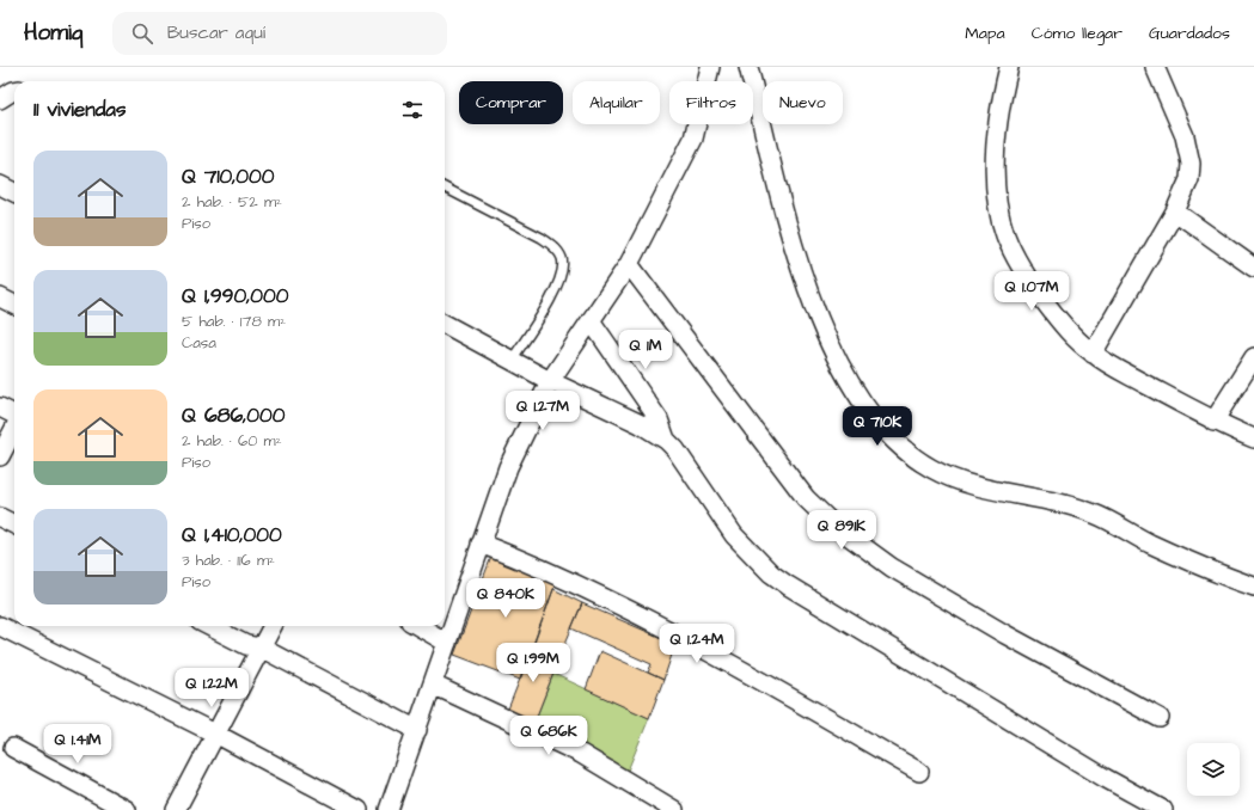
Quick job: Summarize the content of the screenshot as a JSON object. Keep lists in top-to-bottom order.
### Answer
{
  "page": {
    "header": "Homiq",
    "search": "Buscar aquí",
    "nav": ["Mapa", "Cómo llegar", "Guardados"],
    "chip": [
      "Comprar",
      "Alquilar",
      "Filtros",
      "Nuevo"
    ],
    "heading": "11 viviendas",
    "list": [
      {
        "name": "Q 710,000",
        "note": "2 hab. · 52 m² · Piso"
      },
      {
        "name": "Q 1,990,000",
        "note": "5 hab. · 178 m² · Casa"
      },
      {
        "name": "Q 686,000",
        "note": "2 hab. · 60 m² · Piso"
      },
      {
        "name": "Q 1,410,000",
        "note": "3 hab. · 116 m² · Piso"
      }
    ],
    "price": [
      "Q 1.07M",
      "Q 1M",
      "Q 1.27M",
      "Q 710K",
      "Q 891K",
      "Q 840K",
      "Q 1.24M",
      "Q 1.99M",
      "Q 1.22M",
      "Q 686K",
      "Q 1.41M"
    ]
  }
}
